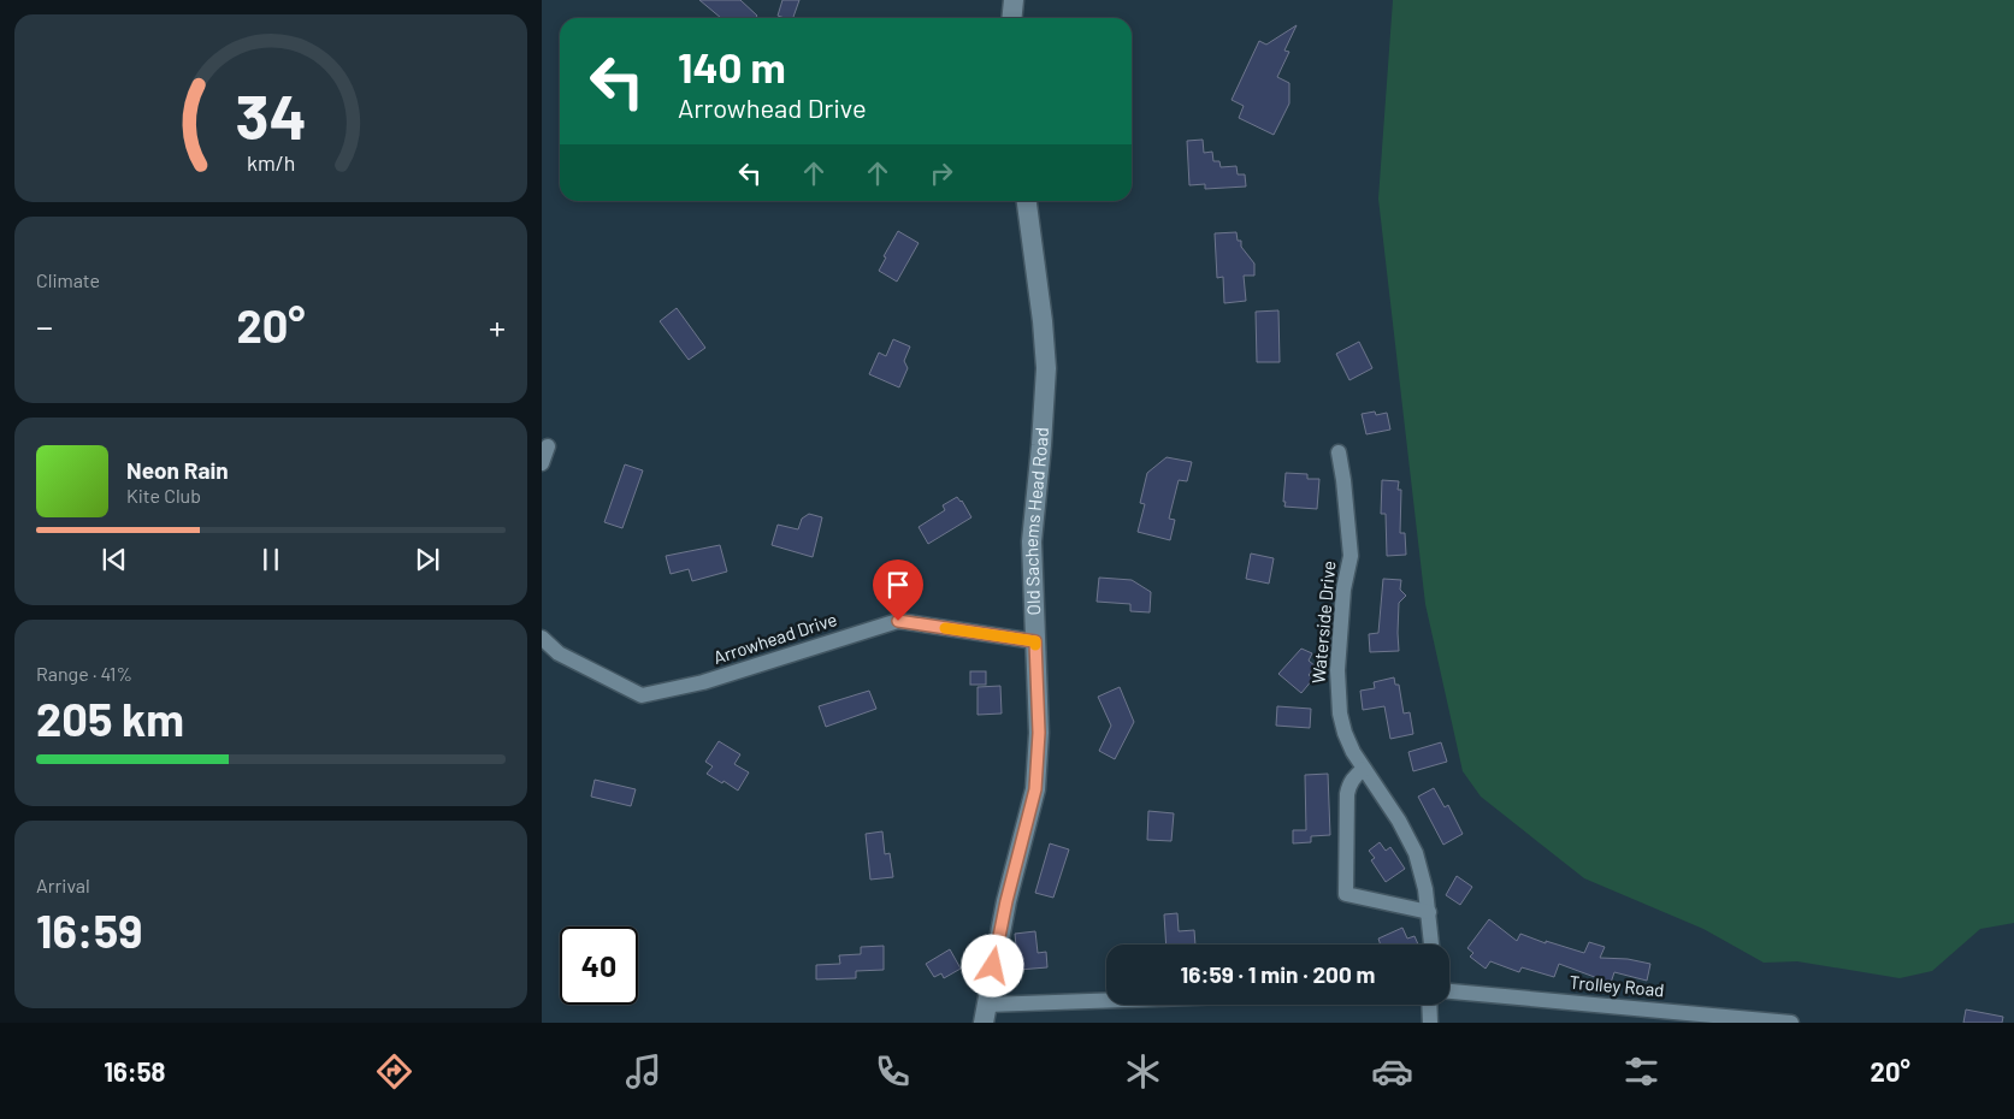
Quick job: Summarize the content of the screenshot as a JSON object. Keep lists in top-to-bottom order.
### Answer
{
  "streets": {
    "street": [
      "Old Sachems Head Road",
      "Waterside Drive",
      "Arrowhead Drive",
      "Trolley Road"
    ]
  },
  "crossings": [
    ["Old Sachems Head Road", "Arrowhead Drive"]
  ],
  "page": {
    "turn": ["140 m", "Arrowhead Drive"],
    "tile": [
      "Climate",
      ["Range · 41%", "205 km"],
      ["Arrival", "16:59"]
    ],
    "heat": ["−", "20°", "+"],
    "song": ["Neon Rain", "Kite Club"],
    "limit": "40",
    "trip": "16:59 · 1 min · 200 m",
    "tabs": ["16:58", "20°"],
    "gauge": ["34", "km/h"]
  }
}
